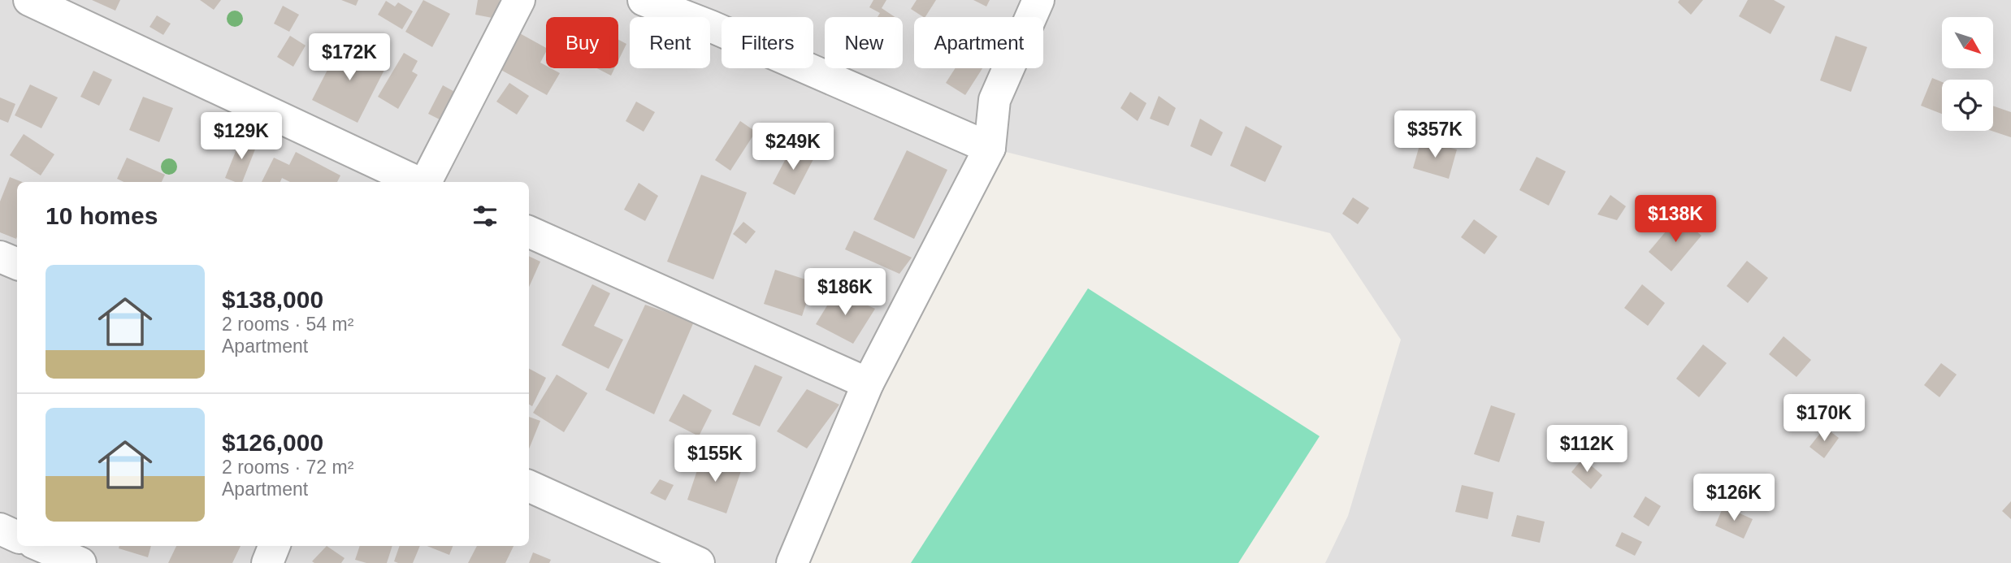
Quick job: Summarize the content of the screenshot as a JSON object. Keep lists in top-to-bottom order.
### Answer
{
  "north": "bottom right",
  "page": {
    "chip": [
      "Buy",
      "Rent",
      "Filters",
      "New",
      "Apartment"
    ],
    "price": [
      "$172K",
      "$357K",
      "$129K",
      "$249K",
      "$138K",
      "$186K",
      "$170K",
      "$112K",
      "$155K",
      "$126K"
    ],
    "heading": "10 homes",
    "list": [
      {
        "name": "$138,000",
        "note": "2 rooms · 54 m² · Apartment"
      },
      {
        "name": "$126,000",
        "note": "2 rooms · 72 m² · Apartment"
      }
    ]
  }
}
